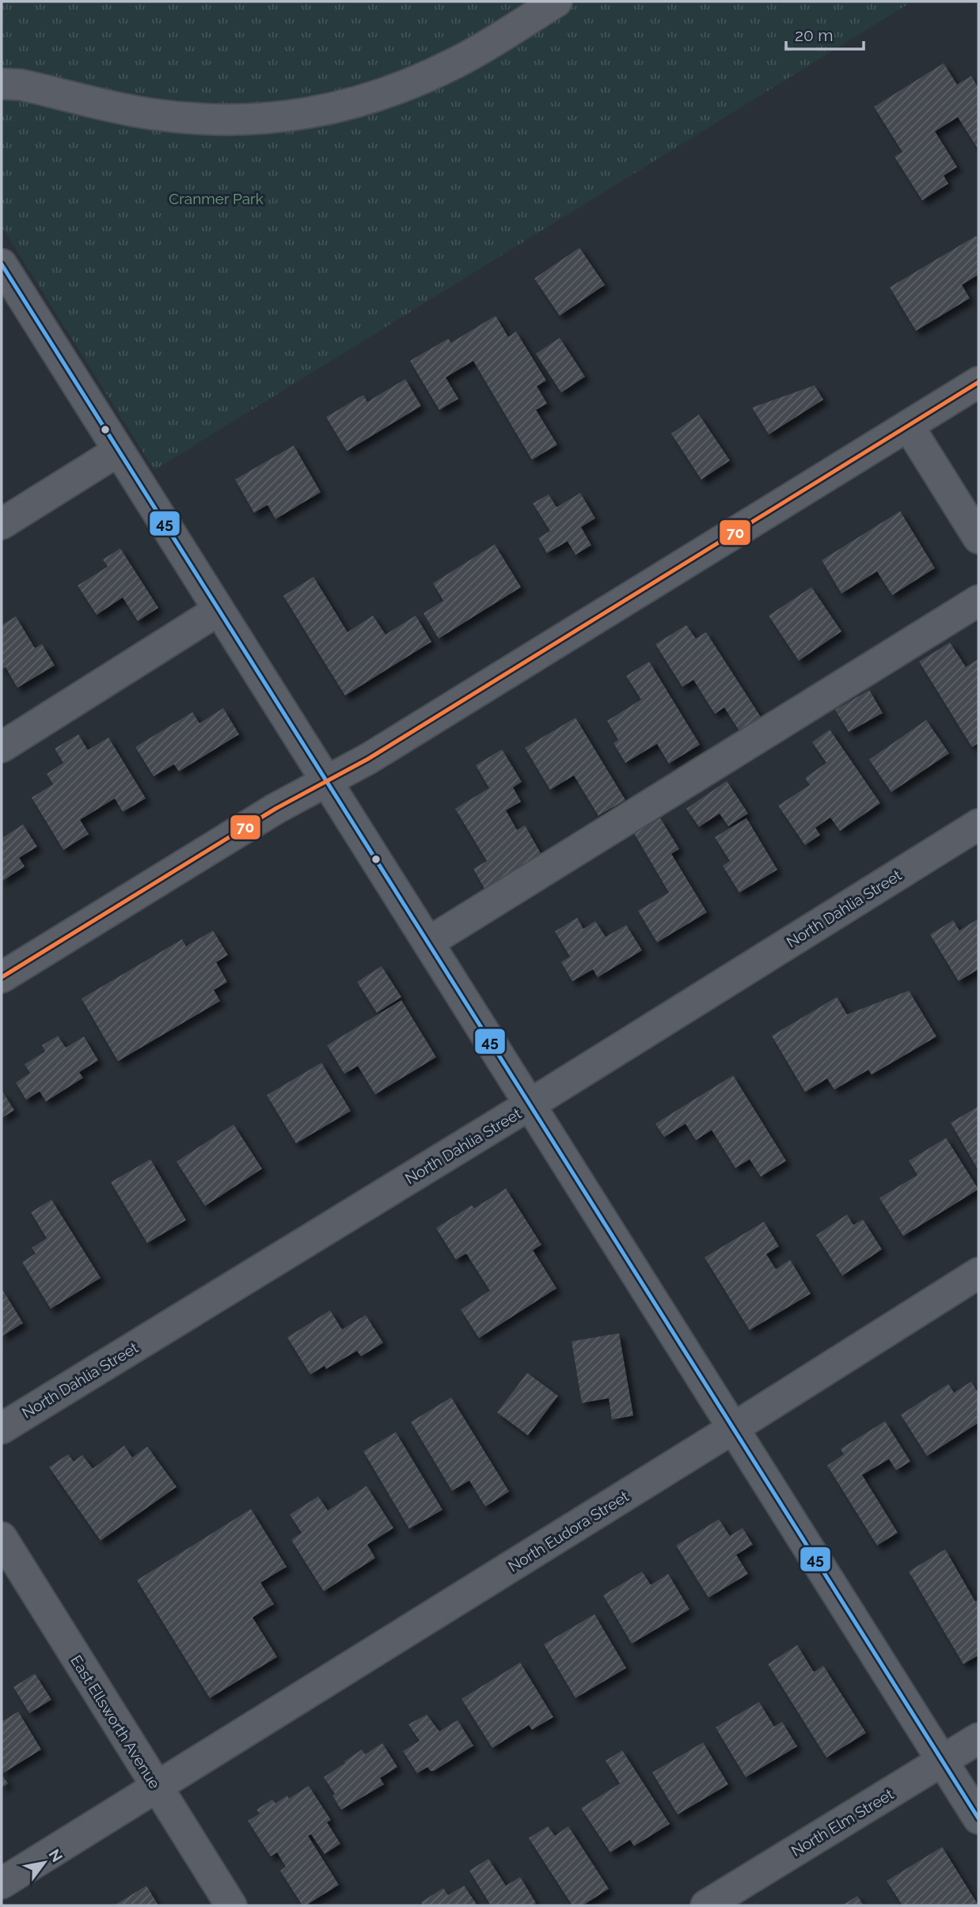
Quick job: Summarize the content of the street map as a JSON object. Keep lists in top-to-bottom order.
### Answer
{
  "streets": {
    "street": [
      "North Dahlia Street",
      "North Eudora Street",
      "East Ellsworth Avenue",
      "North Elm Street"
    ]
  },
  "crossings": [
    ["North Eudora Street", "East Ellsworth Avenue"]
  ],
  "parks": ["Cranmer Park"],
  "lines": ["transit line 45", "transit line 70"],
  "scale_bar": "20 m",
  "north": "top right"
}
